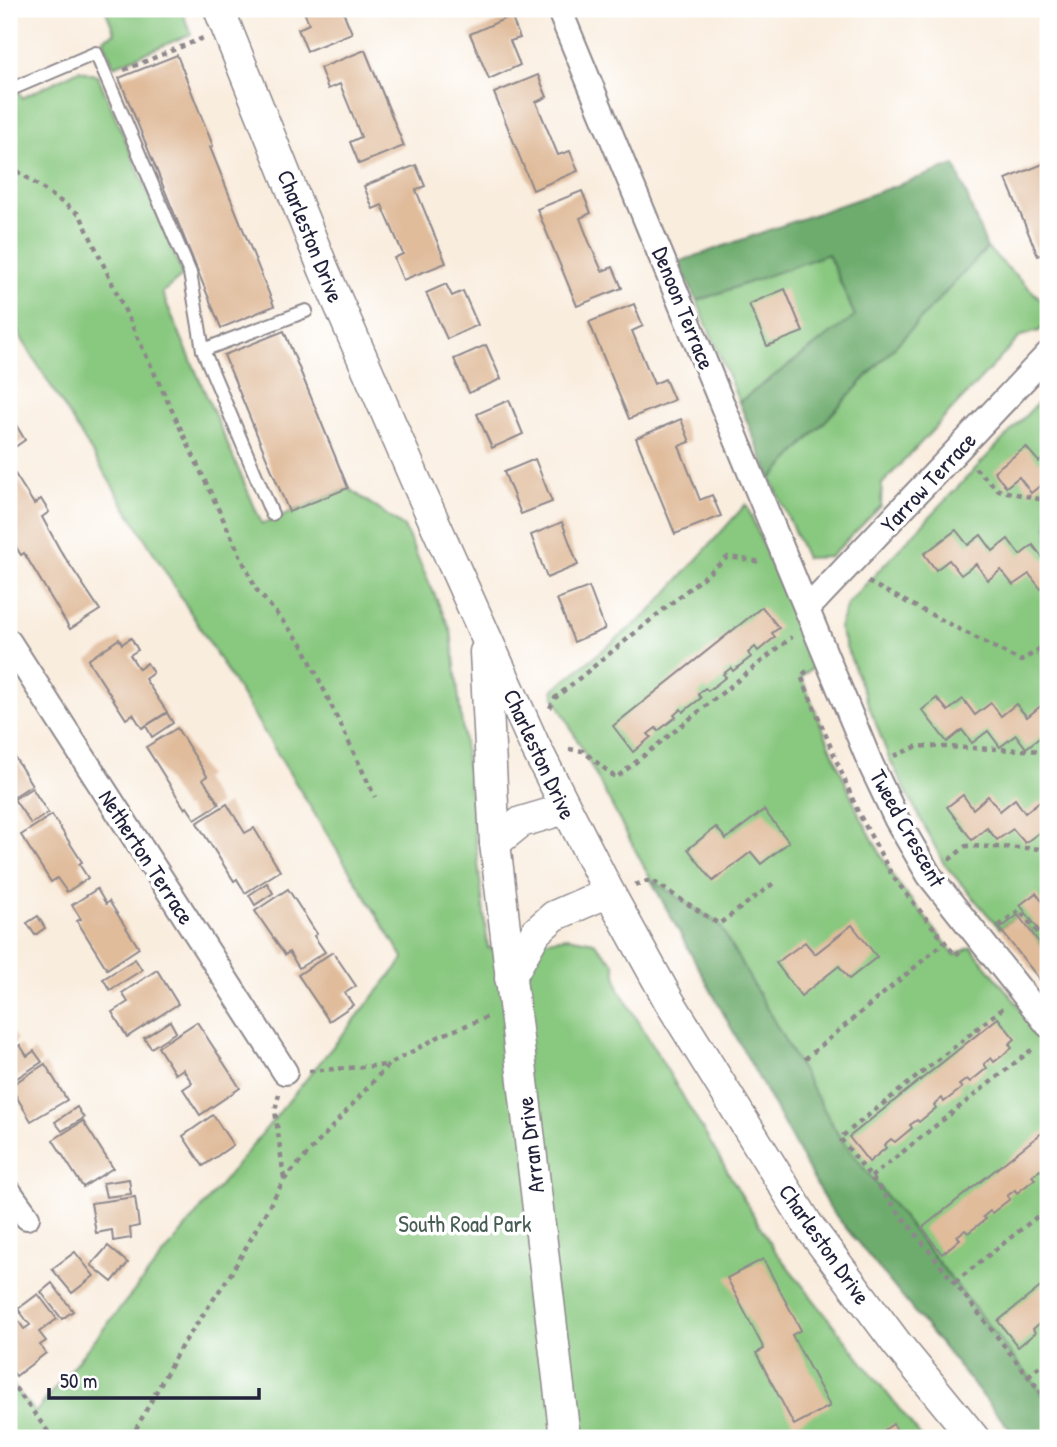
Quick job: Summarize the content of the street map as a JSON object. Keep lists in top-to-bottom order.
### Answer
{
  "streets": {
    "street": [
      "Charleston Drive",
      "Denoon Terrace",
      "Yarrow Terrace",
      "Tweed Crescent",
      "Netherton Terrace",
      "Arran Drive"
    ]
  },
  "crossings": [
    ["Charleston Drive", "Arran Drive"],
    ["Denoon Terrace", "Yarrow Terrace"],
    ["Denoon Terrace", "Tweed Crescent"],
    ["Yarrow Terrace", "Tweed Crescent"]
  ],
  "parks": ["South Road Park"],
  "scale_bar": "50 m"
}
